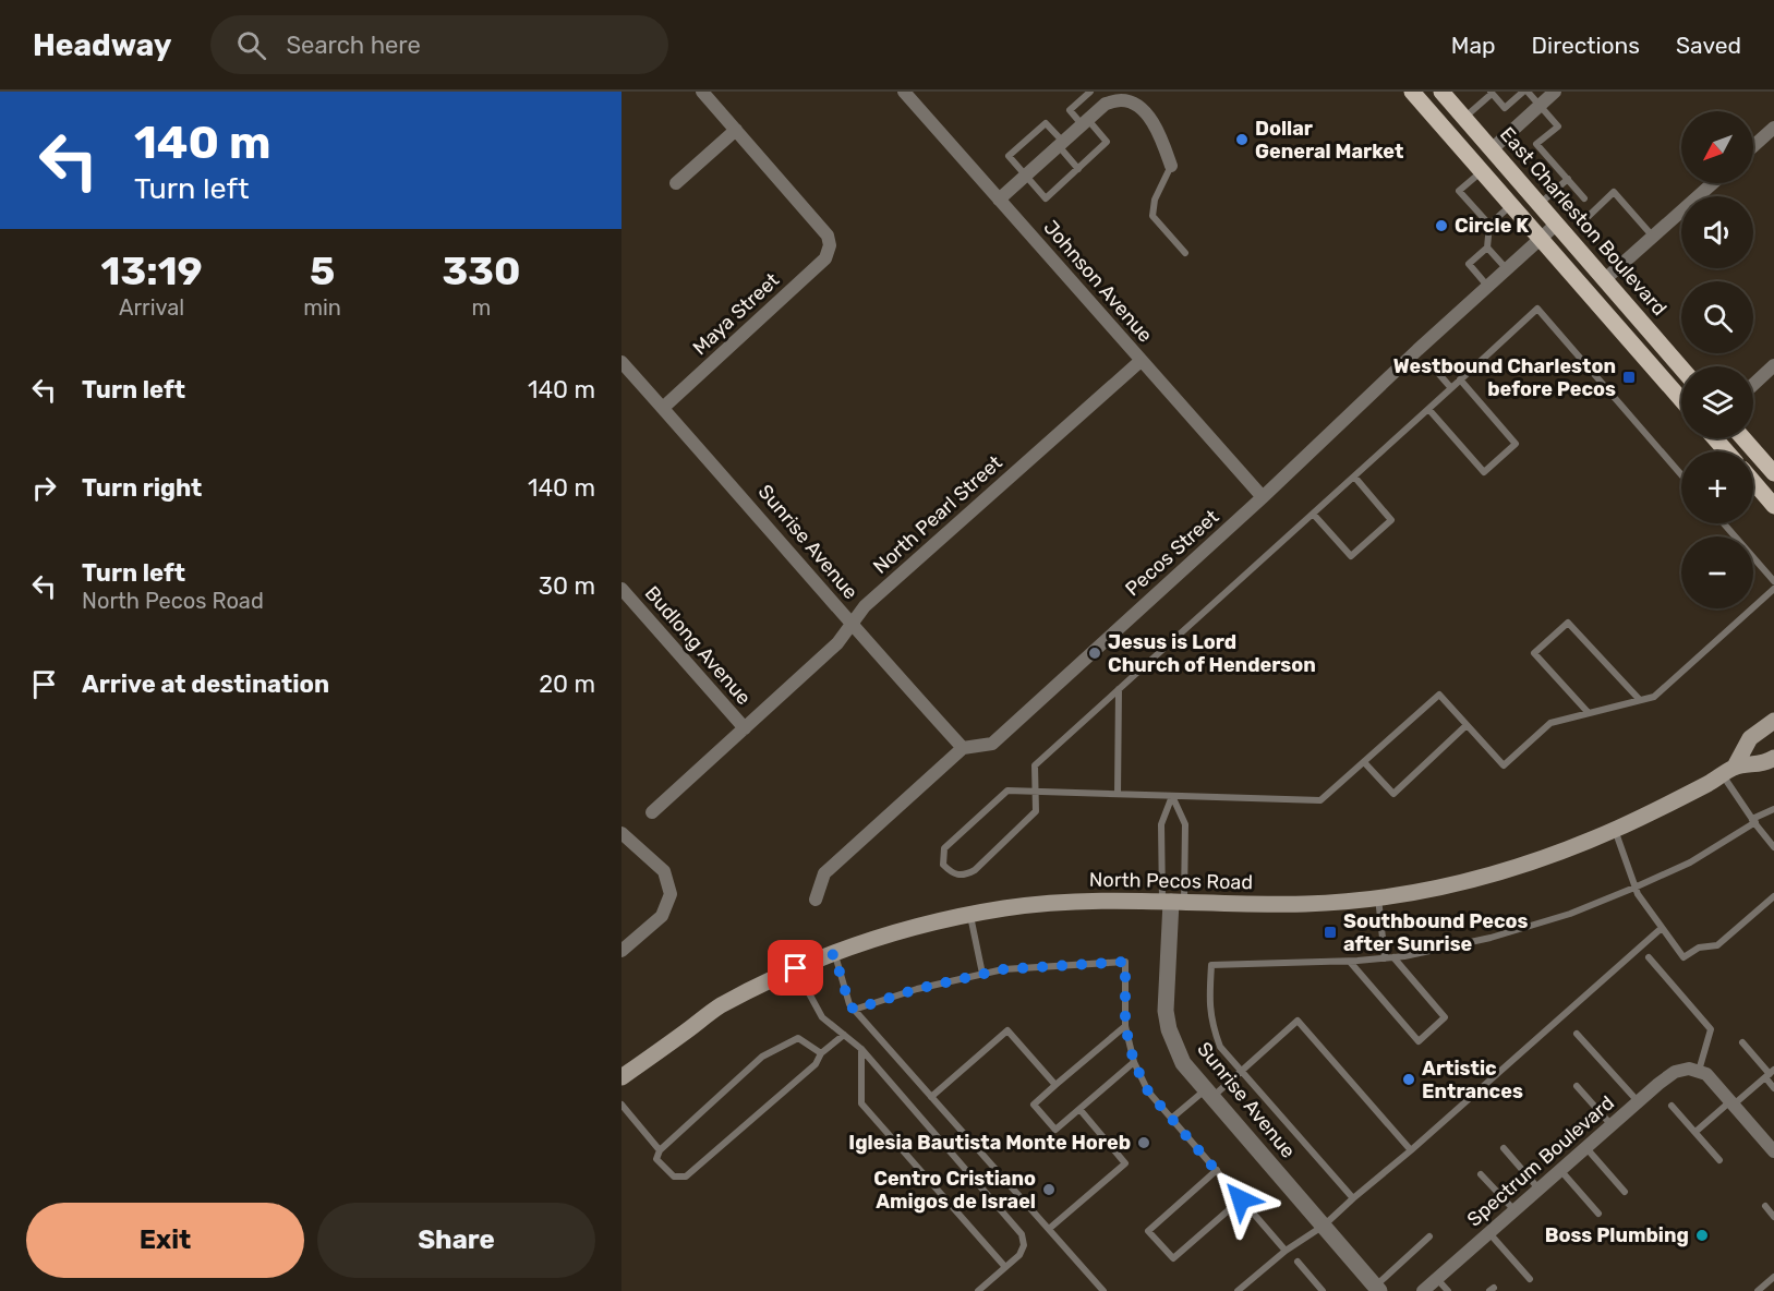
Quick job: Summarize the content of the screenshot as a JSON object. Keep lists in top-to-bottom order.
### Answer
{
  "streets": {
    "main road": ["East Charleston Boulevard", "North Pecos Road"],
    "street": [
      "Johnson Avenue",
      "Maya Street",
      "North Pearl Street",
      "Sunrise Avenue",
      "Pecos Street",
      "Budlong Avenue",
      "Spectrum Boulevard"
    ]
  },
  "crossings": [
    ["East Charleston Boulevard", "Pecos Street"],
    ["Johnson Avenue", "North Pearl Street"],
    ["Johnson Avenue", "Pecos Street"],
    ["Maya Street", "Sunrise Avenue"],
    ["North Pearl Street", "Sunrise Avenue"],
    ["North Pearl Street", "Budlong Avenue"],
    ["Sunrise Avenue", "Pecos Street"],
    ["Sunrise Avenue", "North Pecos Road"]
  ],
  "places": {
    "other": [
      "Dollar General Market",
      "Circle K",
      "Jesus is Lord Church of Henderson",
      "Artistic Entrances",
      "Iglesia Bautista Monte Horeb",
      "Centro Cristiano Amigos de Israel",
      "Boss Plumbing"
    ],
    "transit": ["Westbound Charleston before Pecos", "Southbound Pecos after Sunrise"]
  },
  "north": "bottom left",
  "page": {
    "header": "Headway",
    "search": "Search here",
    "nav": ["Map", "Directions", "Saved"],
    "turn": ["140 m", "Turn left"],
    "map_buttons": ["+", "−"],
    "eta": [
      "13:19",
      "Arrival",
      "5",
      "min",
      "330",
      "m"
    ],
    "list": [
      {
        "name": "Turn left",
        "value": "140 m"
      },
      {
        "name": "Turn right",
        "value": "140 m"
      },
      {
        "name": "Turn left",
        "note": "North Pecos Road",
        "value": "30 m"
      },
      {
        "name": "Arrive at destination",
        "value": "20 m"
      }
    ],
    "buttons": ["Exit", "Share"]
  }
}
